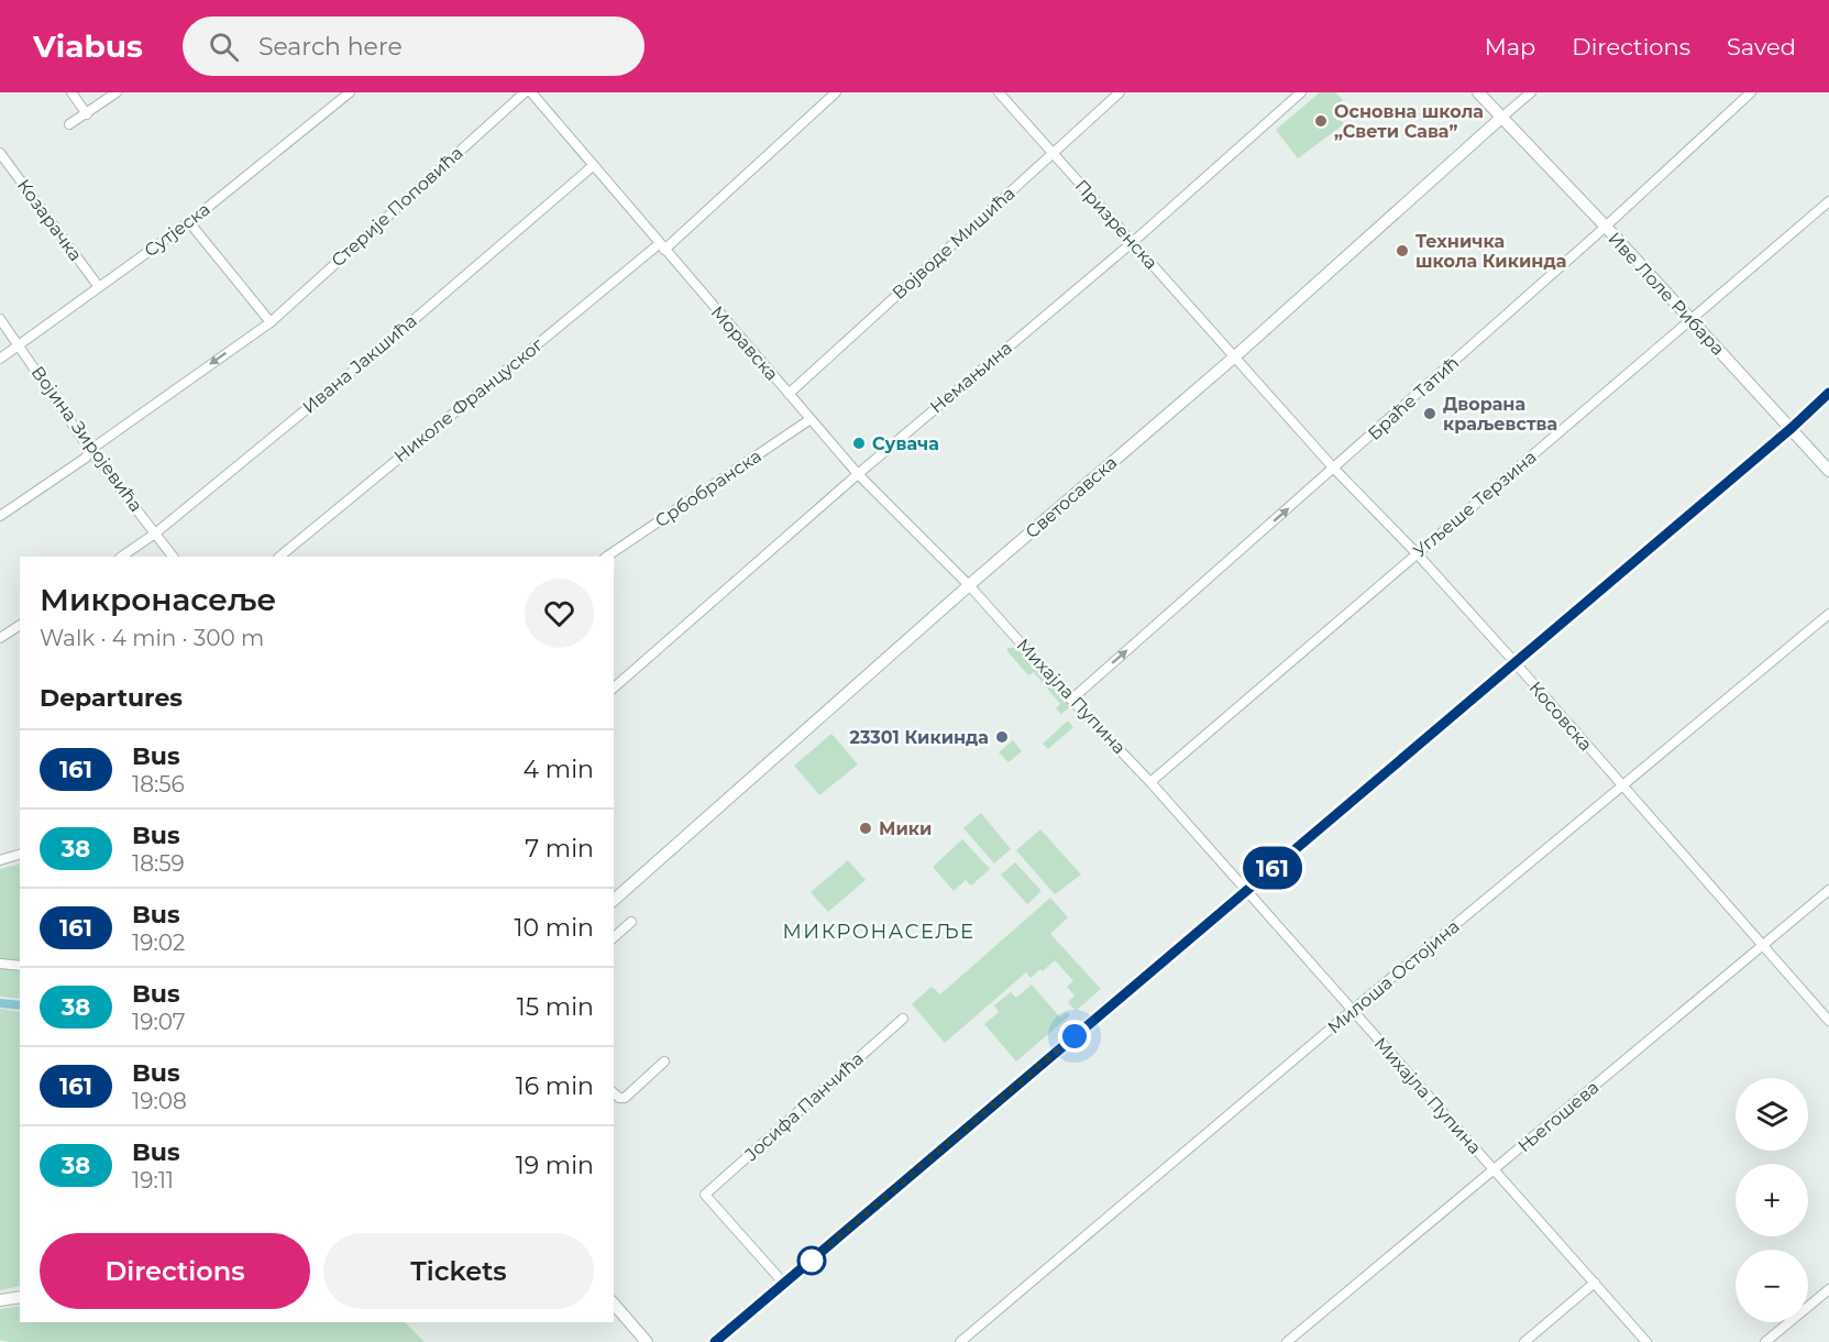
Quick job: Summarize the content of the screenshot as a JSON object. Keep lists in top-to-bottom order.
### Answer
{
  "streets": {
    "street": [
      "Стерије Поповића",
      "Козарачка",
      "Призренска",
      "Сутјеска",
      "Војводе Мишића",
      "Иве Лоле Рибара",
      "Моравска",
      "Ивана Јакшића",
      "Немањина",
      "Браће Татић",
      "Николе Француског",
      "Војина Зиројевића",
      "Србобранска",
      "Светосавска",
      "Угљеше Терзина",
      "Михајла Пупина",
      "Косовска",
      "Милоша Остојина",
      "Јосифа Панчића",
      "Његошева"
    ]
  },
  "crossings": [
    ["Стерије Поповића", "Војина Зиројевића"],
    ["Козарачка", "Сутјеска"],
    ["Призренска", "Војводе Мишића"],
    ["Призренска", "Немањина"],
    ["Призренска", "Светосавска"],
    ["Призренска", "Косовска"],
    ["Сутјеска", "Војина Зиројевића"],
    ["Војводе Мишића", "Моравска"],
    ["Иве Лоле Рибара", "Браће Татић"],
    ["Иве Лоле Рибара", "Светосавска"],
    ["Иве Лоле Рибара", "Угљеше Терзина"],
    ["Моравска", "Ивана Јакшића"],
    ["Моравска", "Немањина"],
    ["Моравска", "Николе Француског"],
    ["Моравска", "Србобранска"],
    ["Моравска", "Светосавска"],
    ["Моравска", "Михајла Пупина"],
    ["Ивана Јакшића", "Војина Зиројевића"],
    ["Браће Татић", "Михајла Пупина"],
    ["Браће Татић", "Косовска"],
    ["Светосавска", "Михајла Пупина"],
    ["Светосавска", "Косовска"],
    ["Угљеше Терзина", "Михајла Пупина"],
    ["Угљеше Терзина", "Косовска"],
    ["Михајла Пупина", "Милоша Остојина"],
    ["Михајла Пупина", "Његошева"],
    ["Косовска", "Милоша Остојина"],
    ["Косовска", "Његошева"]
  ],
  "one_way": ["Браће Татић"],
  "districts": ["МИКРОНАСЕЉЕ"],
  "places": [
    "Основна школа „Свети Сава”",
    "Техничка школа Кикинда",
    "Дворана краљевства",
    "Сувача",
    "23301 Кикинда",
    "Мики"
  ],
  "lines": ["bus line 161"],
  "page": {
    "header": "Viabus",
    "search": "Search here",
    "nav": ["Map", "Directions", "Saved"],
    "on_map": "161",
    "heading": [
      ["Микронасеље", "Walk · 4 min · 300 m"],
      "Departures"
    ],
    "list": [
      {
        "mark": "161",
        "name": "Bus",
        "note": "18:56",
        "value": "4 min"
      },
      {
        "mark": "38",
        "name": "Bus",
        "note": "18:59",
        "value": "7 min"
      },
      {
        "mark": "161",
        "name": "Bus",
        "note": "19:02",
        "value": "10 min"
      },
      {
        "mark": "38",
        "name": "Bus",
        "note": "19:07",
        "value": "15 min"
      },
      {
        "mark": "161",
        "name": "Bus",
        "note": "19:08",
        "value": "16 min"
      },
      {
        "mark": "38",
        "name": "Bus",
        "note": "19:11",
        "value": "19 min"
      }
    ],
    "map_buttons": ["+", "−"],
    "buttons": ["Directions", "Tickets"]
  }
}
